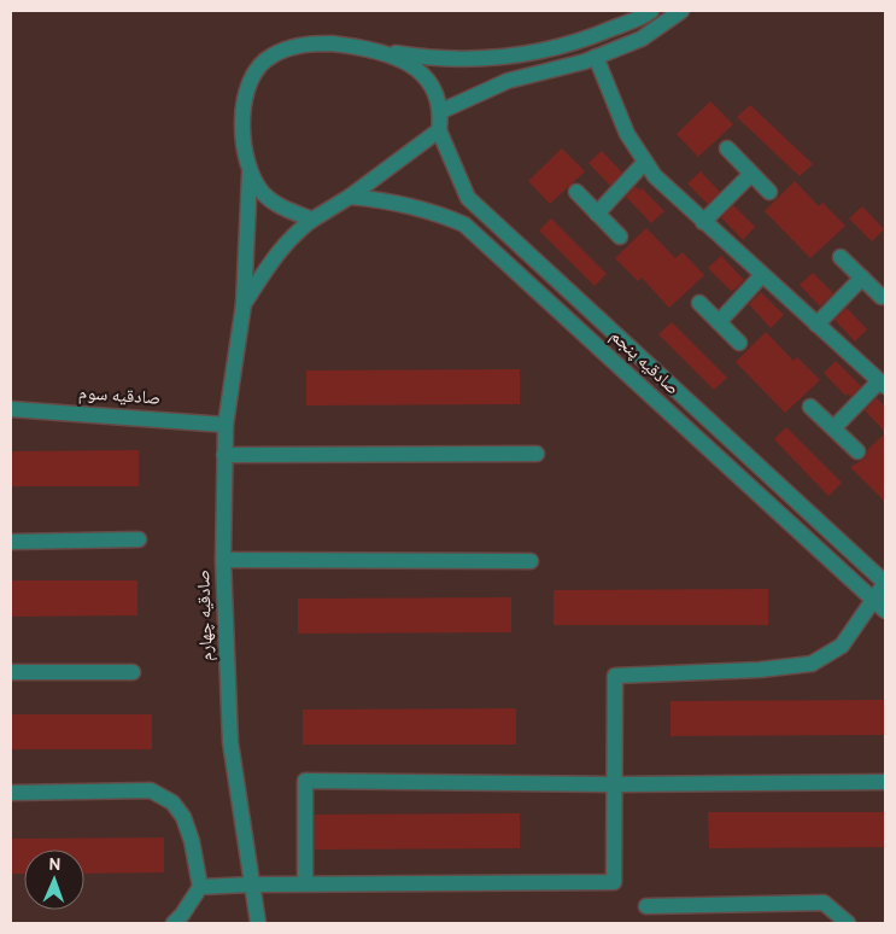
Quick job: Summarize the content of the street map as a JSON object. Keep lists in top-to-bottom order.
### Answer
{
  "streets": {
    "street": ["صادقیه پنجم", "صادقیه سوم", "صادقیه چهارم"]
  },
  "crossings": [
    ["صادقیه پنجم", "صادقیه چهارم"],
    ["صادقیه سوم", "صادقیه چهارم"]
  ],
  "north": "top"
}
